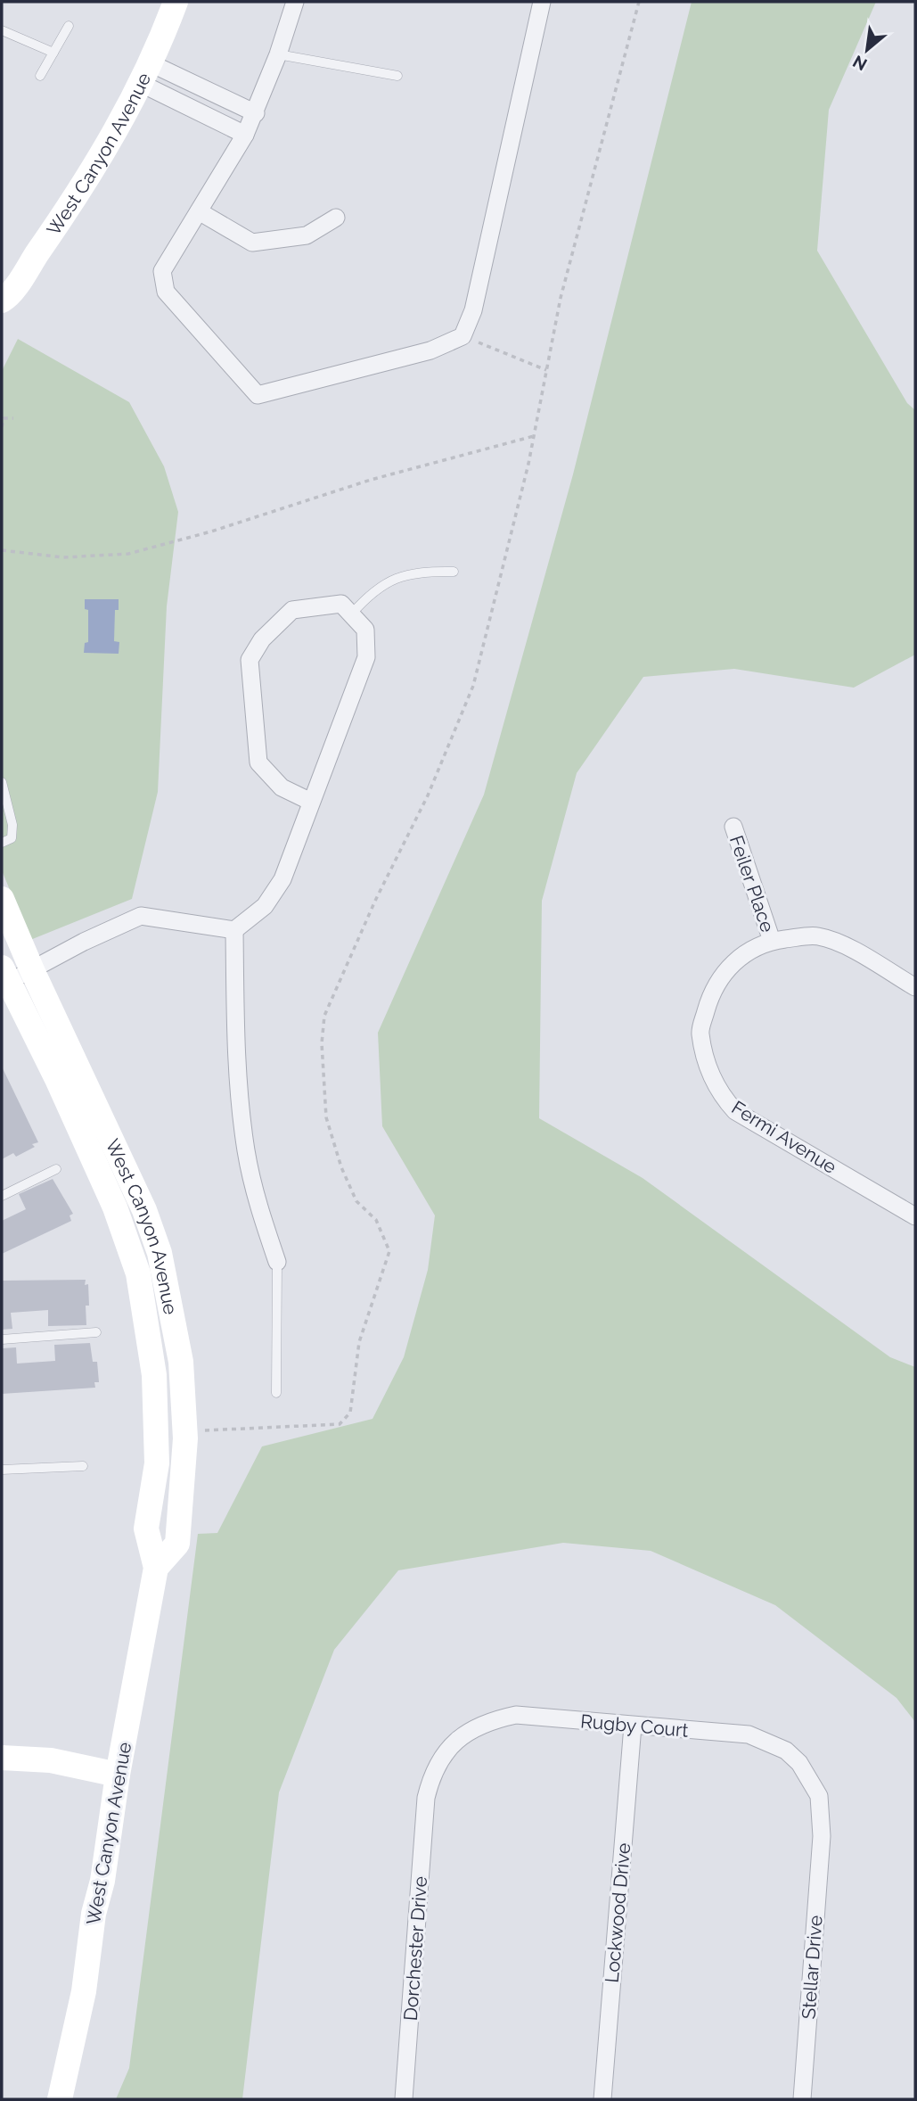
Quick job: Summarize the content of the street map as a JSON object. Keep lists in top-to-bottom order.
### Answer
{
  "streets": {
    "street": [
      "West Canyon Avenue",
      "Feiler Place",
      "Fermi Avenue",
      "Rugby Court",
      "Lockwood Drive",
      "Dorchester Drive",
      "Stellar Drive"
    ]
  },
  "crossings": [
    ["Feiler Place", "Fermi Avenue"],
    ["Rugby Court", "Lockwood Drive"],
    ["Rugby Court", "Dorchester Drive"],
    ["Rugby Court", "Stellar Drive"]
  ],
  "north": "bottom left"
}
